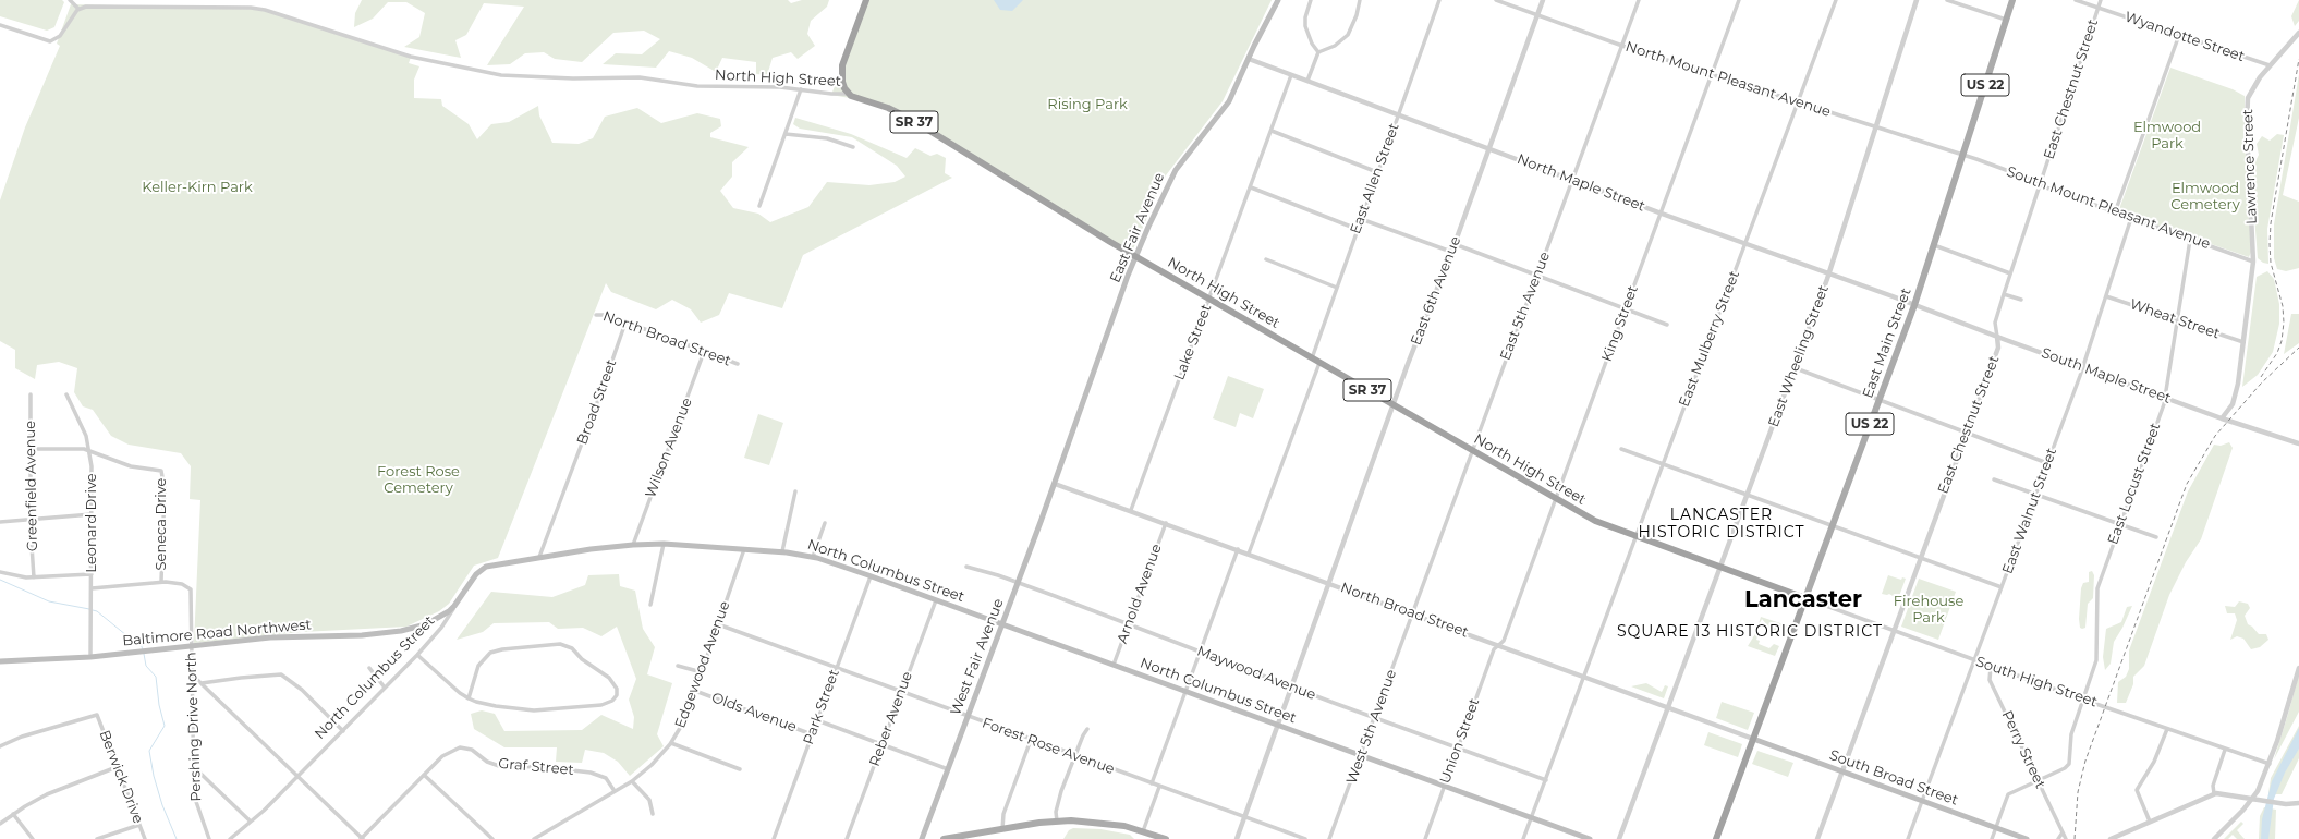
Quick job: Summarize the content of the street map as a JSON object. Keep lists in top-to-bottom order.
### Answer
{
  "streets": {
    "highway": [
      "North High Street",
      "US 22",
      "SR 37",
      "East Main Street"
    ],
    "main road": [
      "East Fair Avenue",
      "North Columbus Street",
      "Baltimore Road Northwest",
      "West Fair Avenue",
      "South Broad Street"
    ],
    "street": [
      "Wyandotte Street",
      "North Mount Pleasant Avenue",
      "East Chestnut Street",
      "Lawrence Street",
      "East Allen Street",
      "North Maple Street",
      "South Mount Pleasant Avenue",
      "East 6th Avenue",
      "East 5th Avenue",
      "Wheat Street",
      "King Street",
      "North Broad Street",
      "East Mulberry Street",
      "Lake Street",
      "East Wheeling Street",
      "South Maple Street",
      "Broad Street",
      "Wilson Avenue",
      "East Locust Street",
      "Greenfield Avenue",
      "East Walnut Street",
      "Leonard Drive",
      "Seneca Drive",
      "Arnold Avenue",
      "Edgewood Avenue",
      "Maywood Avenue",
      "South High Street",
      "Park Street",
      "Olds Avenue",
      "Reber Avenue",
      "Pershing Drive North",
      "West 5th Avenue",
      "Union Street",
      "Forest Rose Avenue",
      "Perry Street",
      "Graf Street",
      "Berwick Drive"
    ]
  },
  "crossings": [
    ["Wyandotte Street", "East Chestnut Street"],
    ["Wyandotte Street", "Lawrence Street"],
    ["North High Street", "East Allen Street"],
    ["North High Street", "East Fair Avenue"],
    ["North High Street", "East 6th Avenue"],
    ["North High Street", "East 5th Avenue"],
    ["North High Street", "King Street"],
    ["North High Street", "East Mulberry Street"],
    ["North High Street", "Lake Street"],
    ["North High Street", "East Main Street"],
    ["North High Street", "East Wheeling Street"],
    ["North High Street", "South High Street"],
    ["North Mount Pleasant Avenue", "South Mount Pleasant Avenue"],
    ["North Mount Pleasant Avenue", "East 6th Avenue"],
    ["North Mount Pleasant Avenue", "East 5th Avenue"],
    ["North Mount Pleasant Avenue", "King Street"],
    ["North Mount Pleasant Avenue", "East Mulberry Street"],
    ["North Mount Pleasant Avenue", "East Main Street"],
    ["North Mount Pleasant Avenue", "East Wheeling Street"],
    ["US 22", "North Broad Street"],
    ["US 22", "East Main Street"],
    ["US 22", "South Broad Street"],
    ["East Chestnut Street", "South Mount Pleasant Avenue"],
    ["East Chestnut Street", "South Maple Street"],
    ["East Chestnut Street", "South High Street"],
    ["East Chestnut Street", "South Broad Street"],
    ["Lawrence Street", "South Mount Pleasant Avenue"],
    ["Lawrence Street", "Wheat Street"],
    ["Lawrence Street", "South Maple Street"],
    ["East Allen Street", "North Maple Street"],
    ["North Maple Street", "East Fair Avenue"],
    ["North Maple Street", "East 6th Avenue"],
    ["North Maple Street", "East 5th Avenue"],
    ["North Maple Street", "King Street"],
    ["North Maple Street", "East Mulberry Street"],
    ["North Maple Street", "Lake Street"],
    ["North Maple Street", "East Main Street"],
    ["North Maple Street", "East Wheeling Street"],
    ["North Maple Street", "South Maple Street"],
    ["South Mount Pleasant Avenue", "East Main Street"],
    ["South Mount Pleasant Avenue", "East Locust Street"],
    ["South Mount Pleasant Avenue", "East Walnut Street"],
    ["East Fair Avenue", "North Broad Street"],
    ["East Fair Avenue", "West Fair Avenue"],
    ["East 6th Avenue", "North Broad Street"],
    ["East 6th Avenue", "North Columbus Street"],
    ["East 6th Avenue", "Maywood Avenue"],
    ["East 6th Avenue", "Forest Rose Avenue"],
    ["East 5th Avenue", "North Broad Street"],
    ["East 5th Avenue", "West 5th Avenue"],
    ["Wheat Street", "East Locust Street"],
    ["Wheat Street", "East Walnut Street"],
    ["King Street", "North Broad Street"],
    ["King Street", "Union Street"],
    ["North Broad Street", "East Mulberry Street"],
    ["North Broad Street", "Lake Street"],
    ["North Broad Street", "East Main Street"],
    ["North Broad Street", "East Wheeling Street"],
    ["North Broad Street", "Broad Street"],
    ["North Broad Street", "Wilson Avenue"],
    ["North Broad Street", "Arnold Avenue"],
    ["North Broad Street", "West Fair Avenue"],
    ["North Broad Street", "West 5th Avenue"],
    ["North Broad Street", "Union Street"],
    ["North Broad Street", "South Broad Street"],
    ["East Mulberry Street", "North Columbus Street"],
    ["East Mulberry Street", "Maywood Avenue"],
    ["East Main Street", "South Maple Street"],
    ["East Main Street", "South High Street"],
    ["East Main Street", "South Broad Street"],
    ["South Maple Street", "East Locust Street"],
    ["South Maple Street", "East Walnut Street"],
    ["Broad Street", "North Columbus Street"],
    ["Wilson Avenue", "North Columbus Street"],
    ["East Locust Street", "South High Street"],
    ["East Locust Street", "Perry Street"],
    ["Greenfield Avenue", "Seneca Drive"],
    ["East Walnut Street", "South High Street"],
    ["East Walnut Street", "South Broad Street"],
    ["Leonard Drive", "Seneca Drive"],
    ["Leonard Drive", "Baltimore Road Northwest"],
    ["Seneca Drive", "Pershing Drive North"],
    ["North Columbus Street", "Arnold Avenue"],
    ["North Columbus Street", "Baltimore Road Northwest"],
    ["North Columbus Street", "West Fair Avenue"],
    ["North Columbus Street", "Edgewood Avenue"],
    ["North Columbus Street", "Park Street"],
    ["North Columbus Street", "Reber Avenue"],
    ["North Columbus Street", "West 5th Avenue"],
    ["North Columbus Street", "Union Street"],
    ["Arnold Avenue", "Maywood Avenue"],
    ["Baltimore Road Northwest", "Pershing Drive North"],
    ["West Fair Avenue", "Maywood Avenue"],
    ["West Fair Avenue", "Forest Rose Avenue"],
    ["Edgewood Avenue", "Olds Avenue"],
    ["Edgewood Avenue", "Forest Rose Avenue"],
    ["Edgewood Avenue", "Graf Street"],
    ["Maywood Avenue", "West 5th Avenue"],
    ["Maywood Avenue", "Union Street"],
    ["South High Street", "Perry Street"],
    ["Park Street", "Olds Avenue"],
    ["Park Street", "Forest Rose Avenue"],
    ["Reber Avenue", "Forest Rose Avenue"]
  ],
  "districts": ["LANCASTER HISTORIC DISTRICT", "Lancaster", "SQUARE 13 HISTORIC DISTRICT"],
  "parks": [
    "Rising Park",
    "Elmwood Park",
    "Keller-Kirn Park",
    "Elmwood Cemetery",
    "Forest Rose Cemetery",
    "Firehouse Park"
  ]
}
